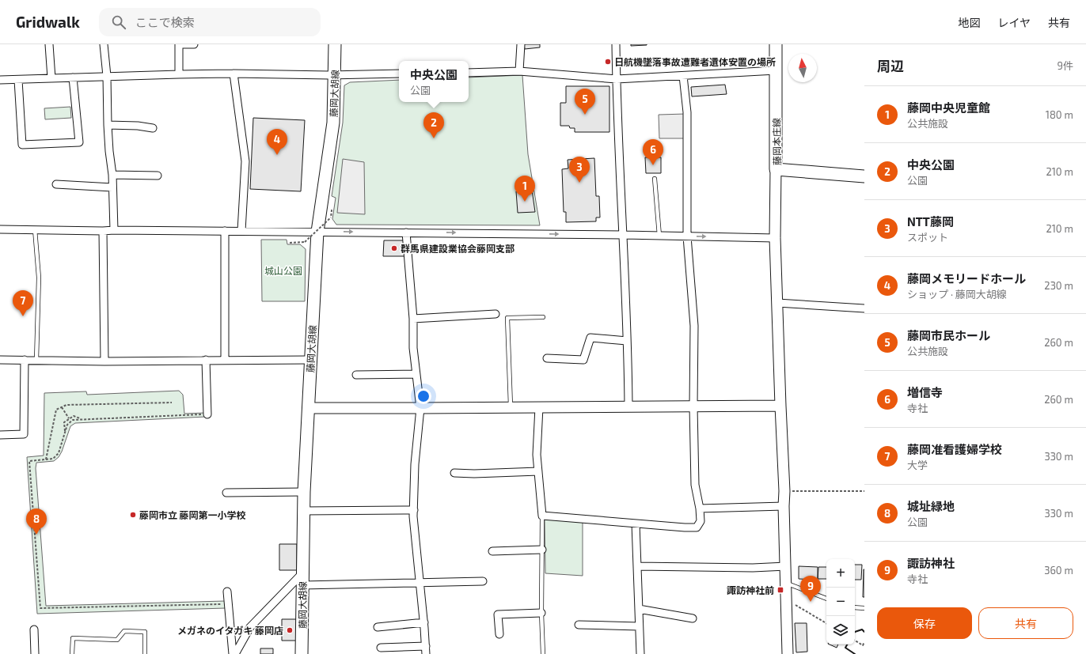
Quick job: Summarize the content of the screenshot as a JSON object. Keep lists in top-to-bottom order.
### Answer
{
  "streets": {
    "main road": ["藤岡大胡線", "藤岡本庄線"]
  },
  "parks": ["城山公園"],
  "places": {
    "other": [
      "日航機墜落事故遭難者遺体安置の場所",
      "群馬県建設業協会藤岡支部",
      "藤岡市立 藤岡第一小学校",
      "メガネのイタガキ 藤岡店"
    ],
    "transit": ["諏訪神社前"]
  },
  "north": "top",
  "page": {
    "header": "Gridwalk",
    "search": "ここで検索",
    "nav": ["地図", "レイヤ", "共有"],
    "heading": ["周辺", "9件"],
    "popup": ["中央公園", "公園"],
    "list": [
      {
        "mark": "1",
        "name": "藤岡中央児童館",
        "note": "公共施設",
        "value": "180 m"
      },
      {
        "mark": "2",
        "name": "中央公園",
        "note": "公園",
        "value": "210 m"
      },
      {
        "mark": "3",
        "name": "NTT藤岡",
        "note": "スポット",
        "value": "210 m"
      },
      {
        "mark": "4",
        "name": "藤岡メモリードホール",
        "note": "ショップ · 藤岡大胡線",
        "value": "230 m"
      },
      {
        "mark": "5",
        "name": "藤岡市民ホール",
        "note": "公共施設",
        "value": "260 m"
      },
      {
        "mark": "6",
        "name": "増信寺",
        "note": "寺社",
        "value": "260 m"
      },
      {
        "mark": "7",
        "name": "藤岡准看護婦学校",
        "note": "大学",
        "value": "330 m"
      },
      {
        "mark": "8",
        "name": "城址緑地",
        "note": "公園",
        "value": "330 m"
      },
      {
        "mark": "9",
        "name": "諏訪神社",
        "note": "寺社",
        "value": "360 m"
      }
    ],
    "pins": [
      "5",
      "2",
      "4",
      "6",
      "3",
      "1",
      "7",
      "8",
      "9"
    ],
    "map_buttons": ["+", "−"],
    "buttons": ["保存", "共有"]
  }
}
